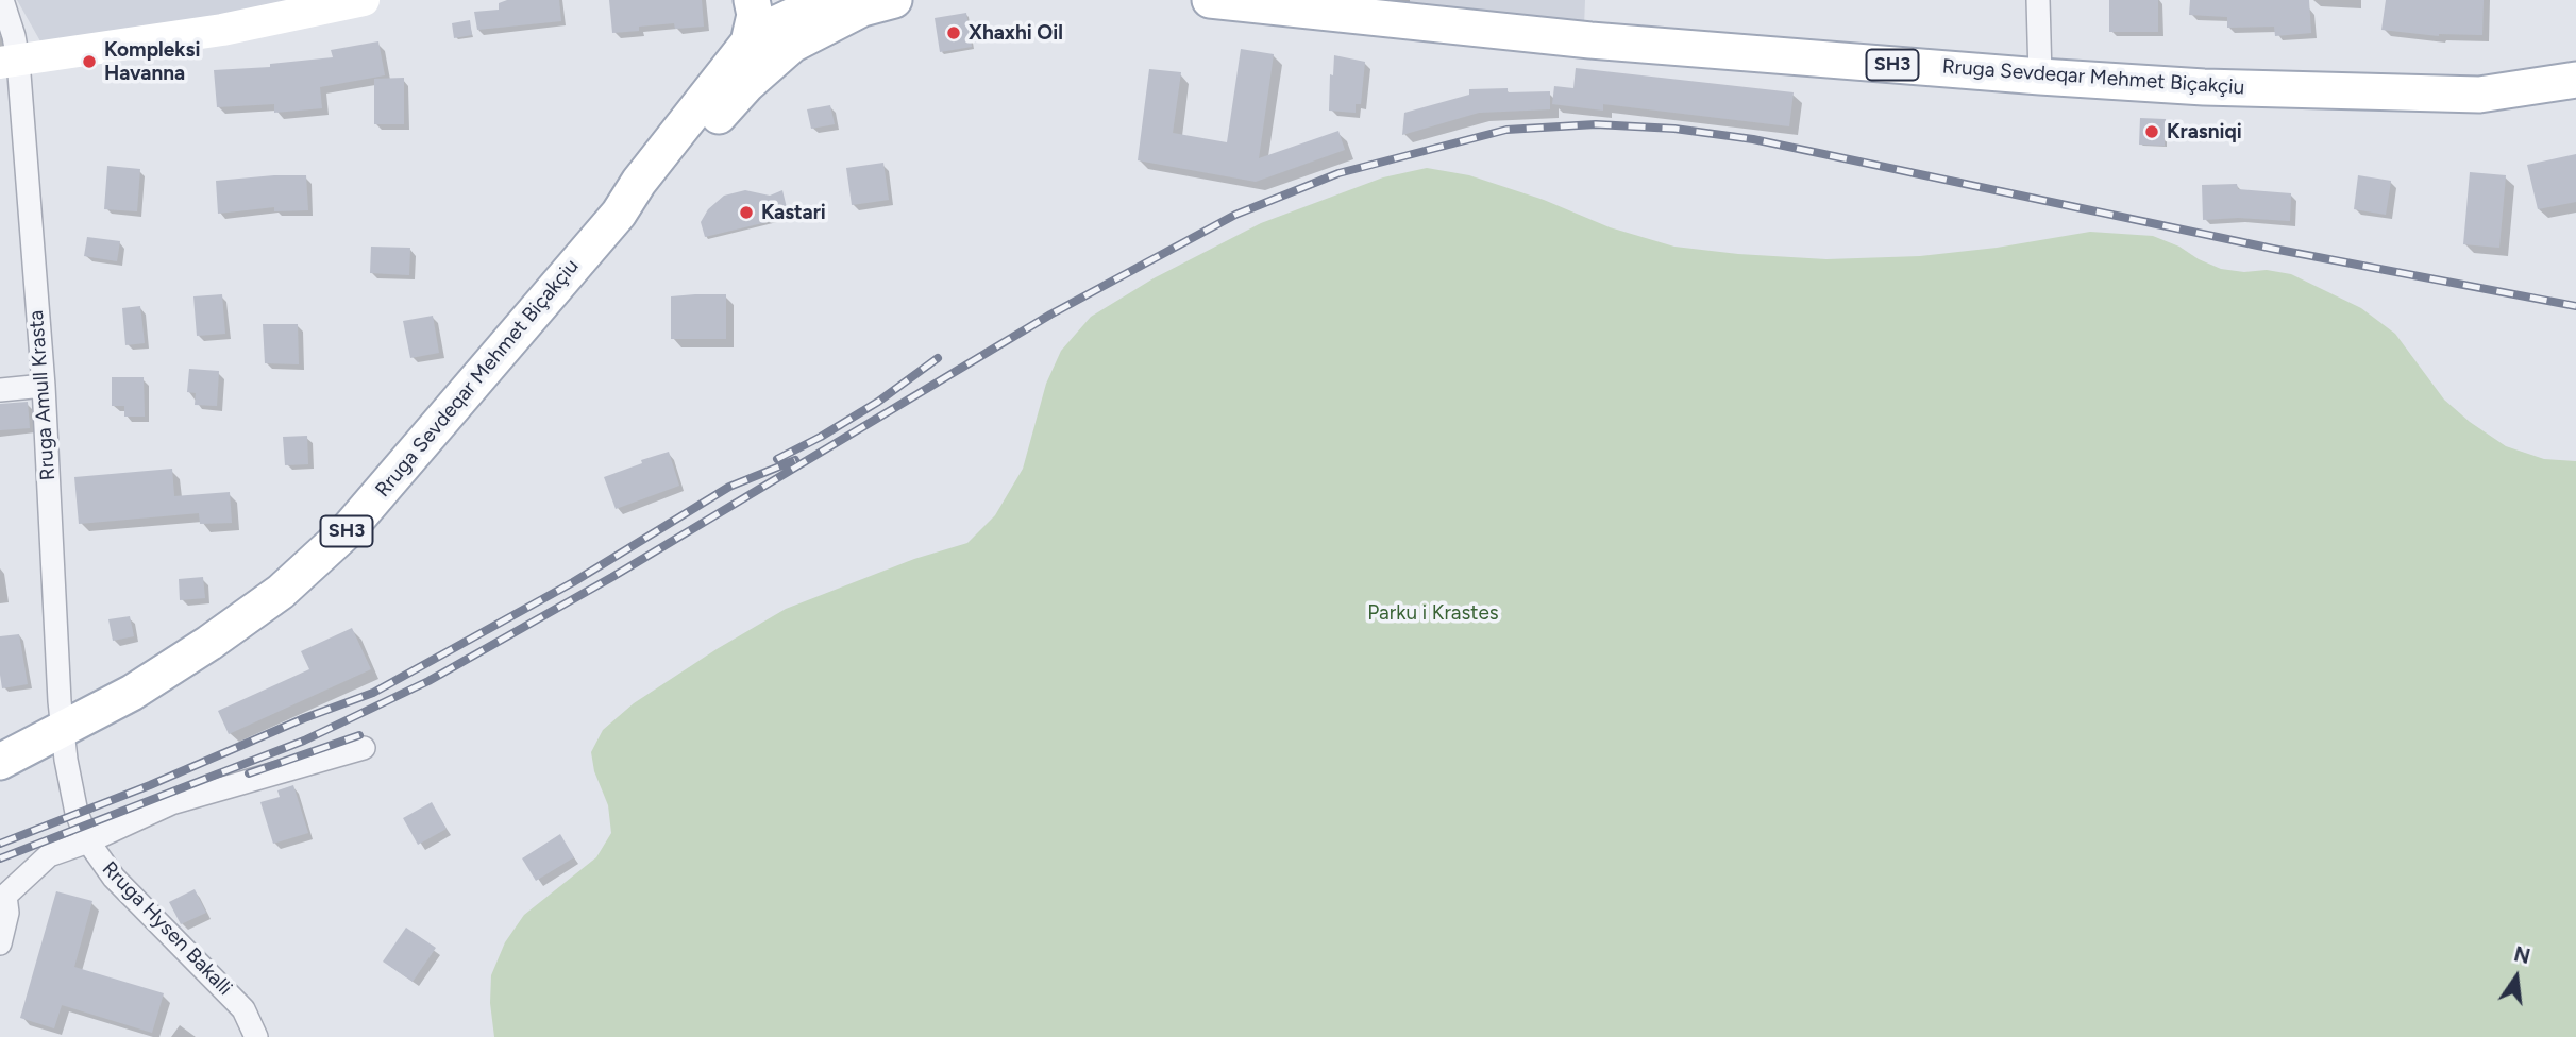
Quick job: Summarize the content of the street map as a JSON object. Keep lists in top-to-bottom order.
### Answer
{
  "streets": {
    "main road": ["SH3", "Rruga Sevdeqar Mehmet Biçakçiu"],
    "street": ["Rruga Amull Krasta", "Rruga Hysen Bakalli"]
  },
  "crossings": [
    ["SH3", "Rruga Sevdeqar Mehmet Biçakçiu"],
    ["Rruga Sevdeqar Mehmet Biçakçiu", "Rruga Amull Krasta"],
    ["Rruga Sevdeqar Mehmet Biçakçiu", "Rruga Hysen Bakalli"],
    ["Rruga Amull Krasta", "Rruga Hysen Bakalli"]
  ],
  "parks": ["Parku i Krastes"],
  "places": [
    "Xhaxhi Oil",
    "Kompleksi Havanna",
    "Krasniqi",
    "Kastari"
  ],
  "north": "top"
}
